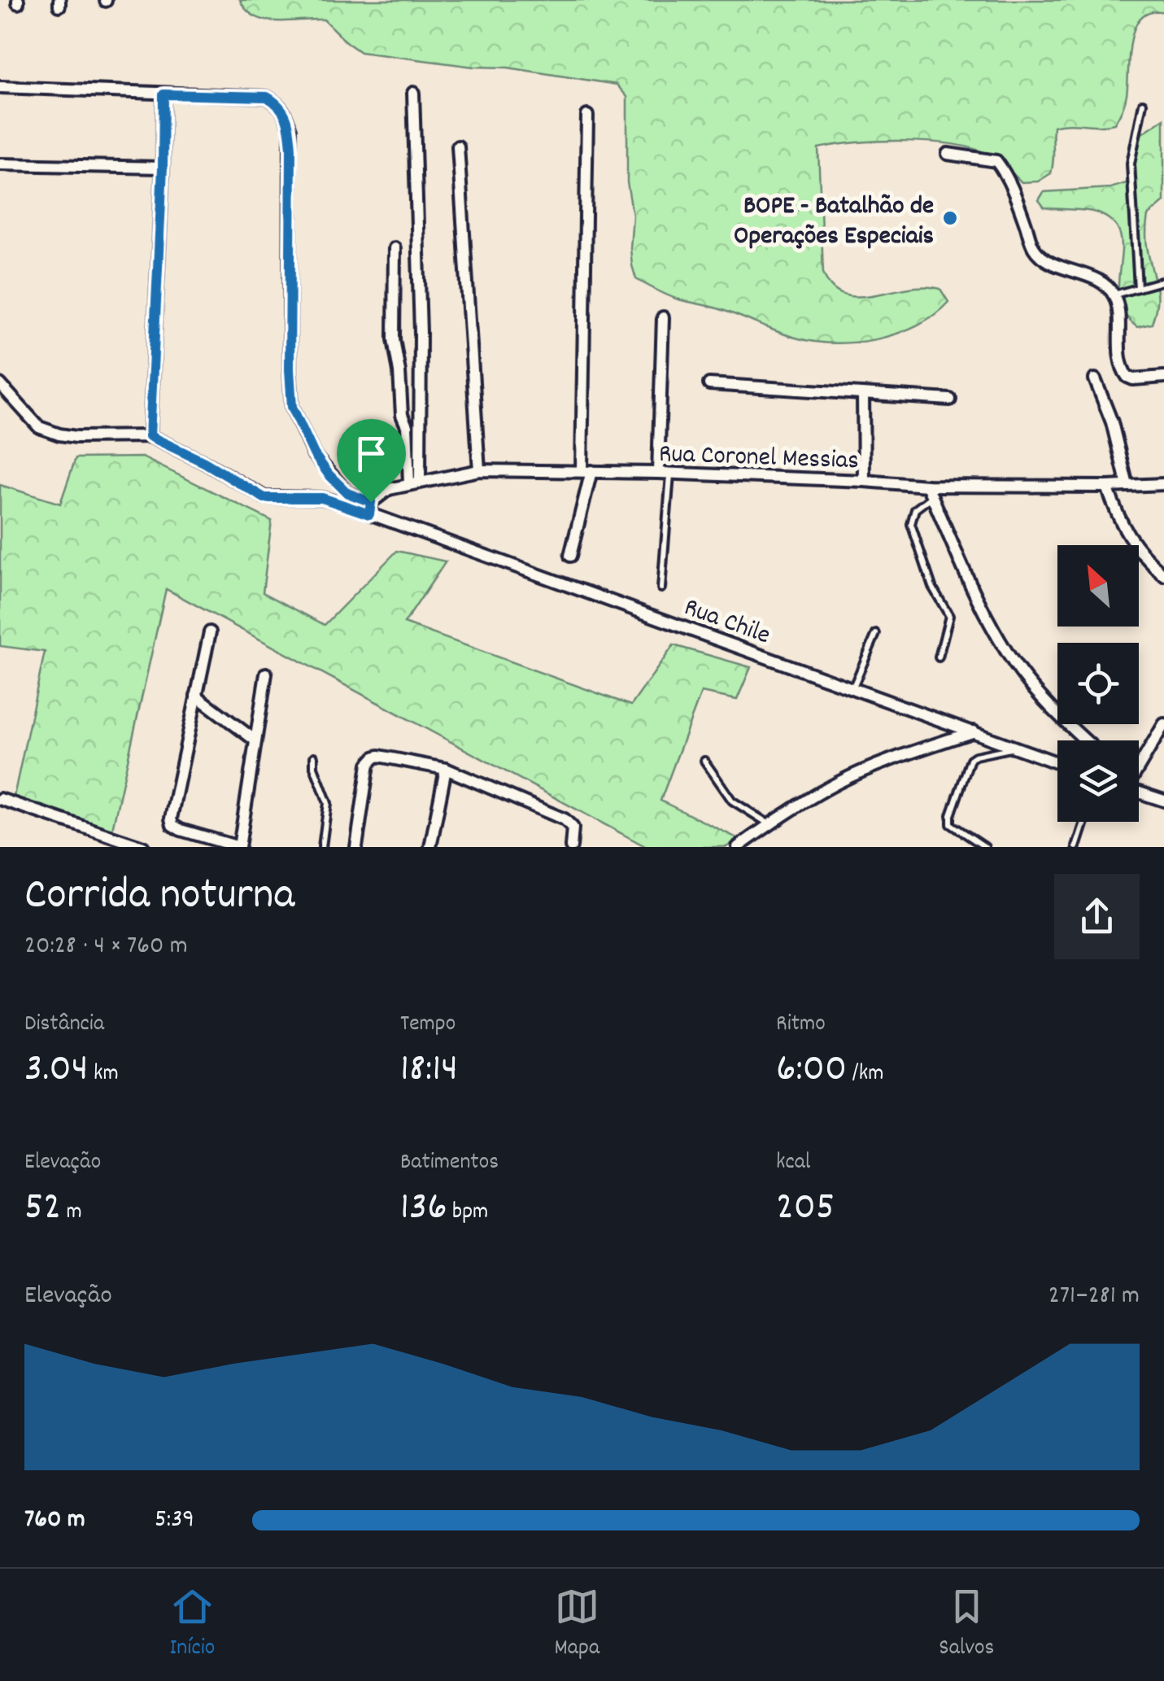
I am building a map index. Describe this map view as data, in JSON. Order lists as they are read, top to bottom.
{
  "streets": {
    "street": ["Rua Coronel Messias", "Rua Chile"]
  },
  "crossings": [
    ["Rua Coronel Messias", "Rua Chile"]
  ],
  "places": ["BOPE - Batalhão de Operações Especiais"],
  "north": "top left",
  "page": {
    "heading": ["Corrida noturna", "20:28 · 4 × 760 m"],
    "stats": [
      ["Distância", "3.04 km"],
      ["Tempo", "18:14"],
      ["Ritmo", "6:00 /km"],
      ["Elevação", "52 m"],
      ["Batimentos", "136 bpm"],
      ["kcal", "205"]
    ],
    "chart": ["Elevação", "271–281 m"],
    "list": [
      {
        "name": "760 m",
        "note": "5:39"
      }
    ],
    "tabs": ["Início", "Mapa", "Salvos"]
  }
}
